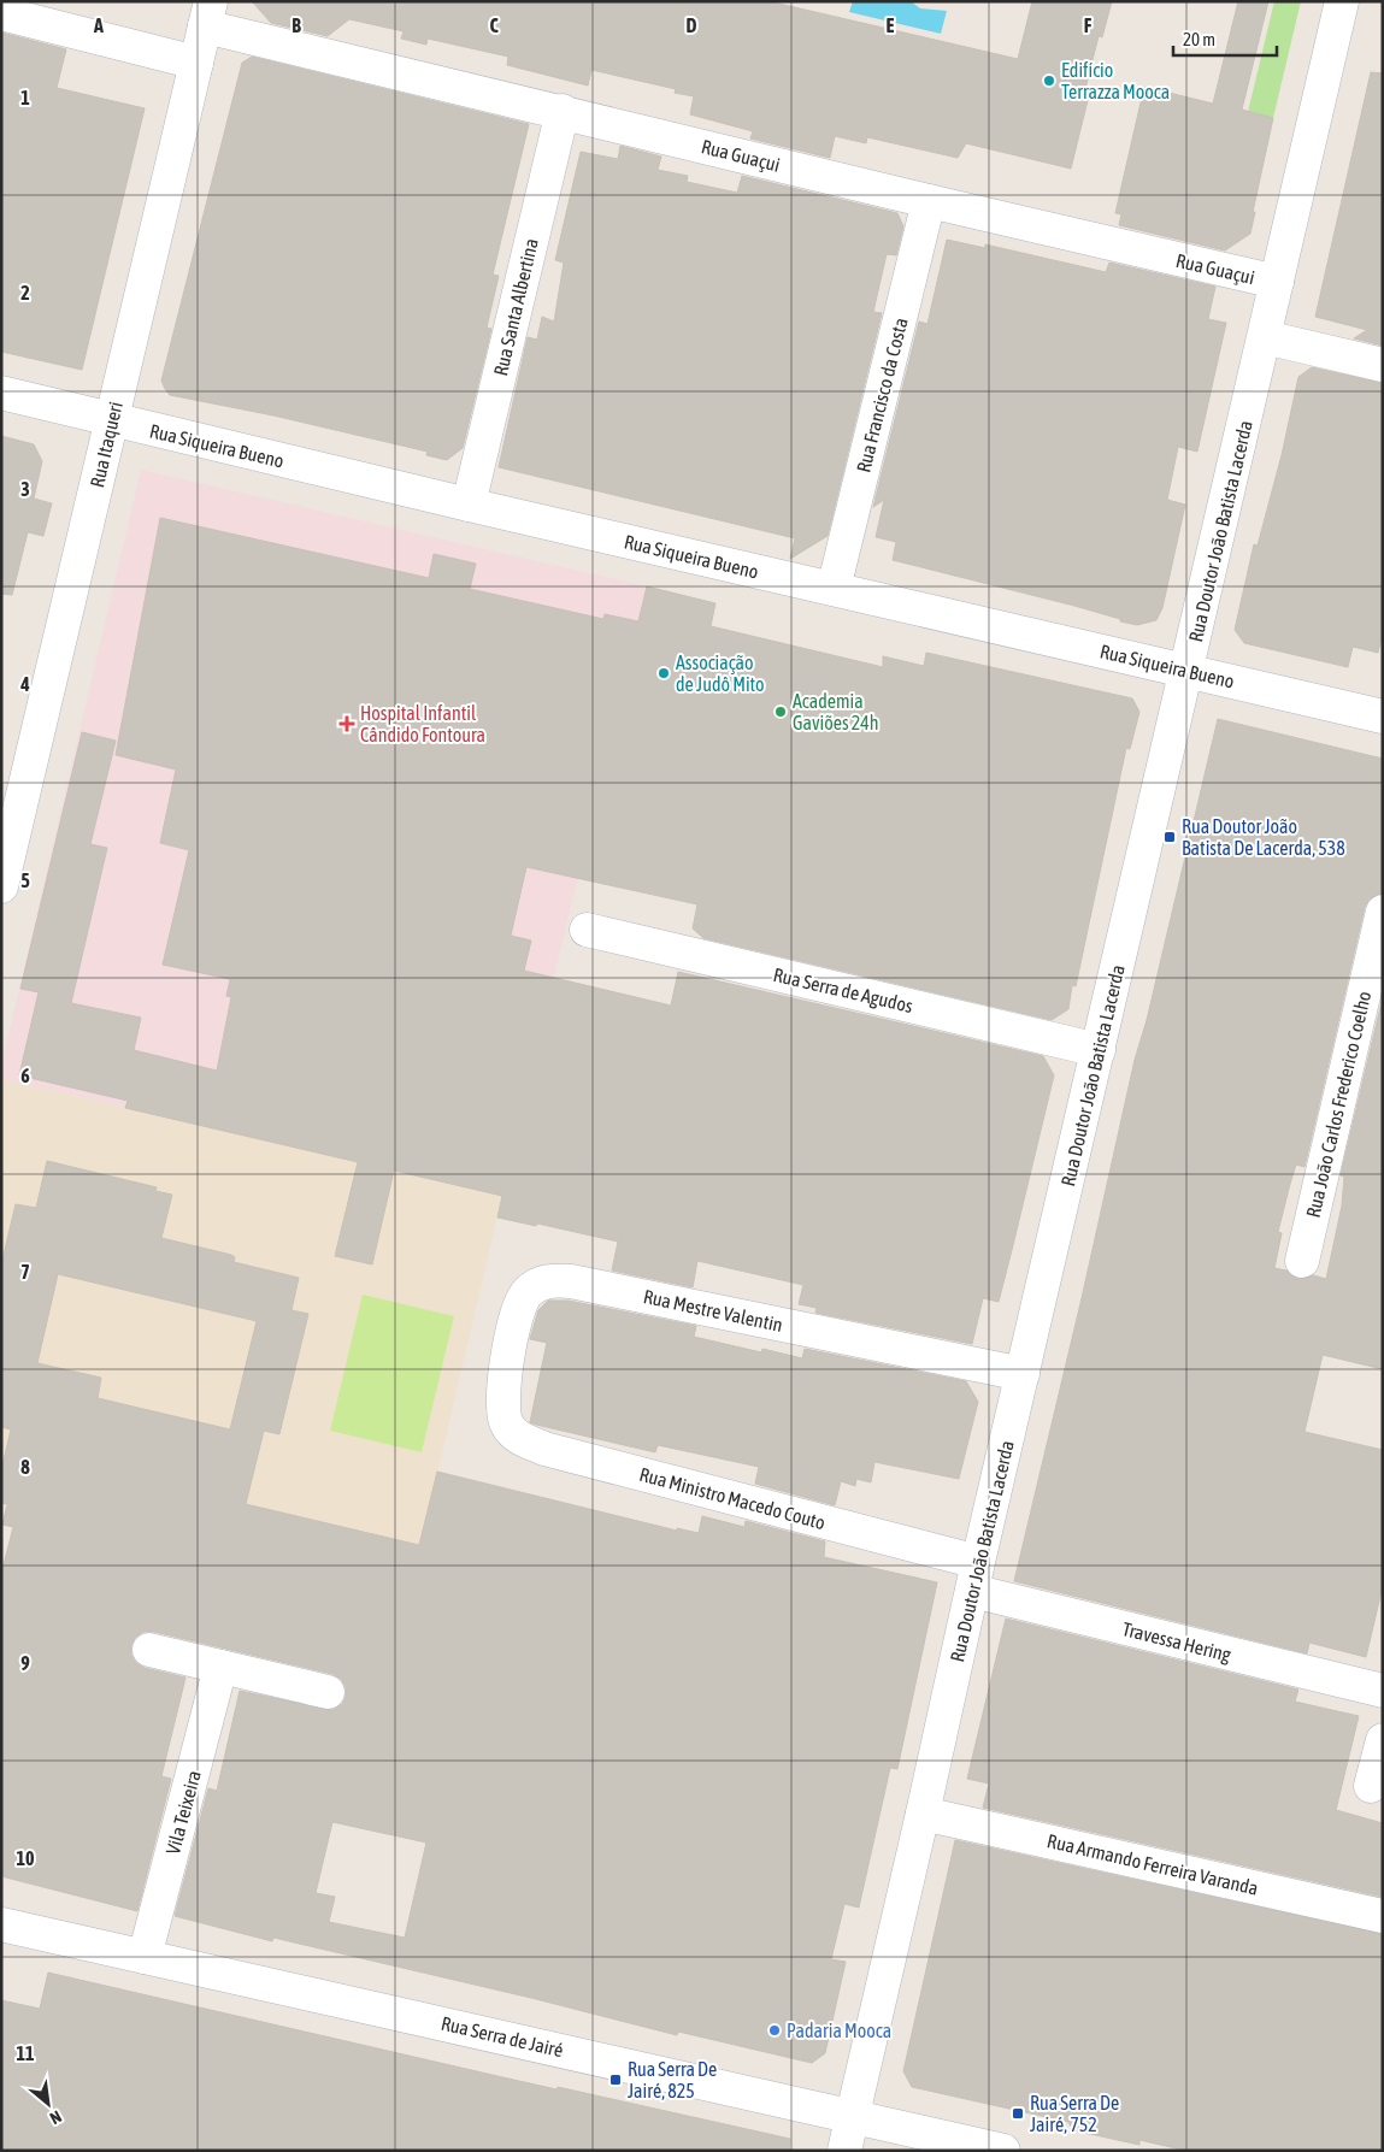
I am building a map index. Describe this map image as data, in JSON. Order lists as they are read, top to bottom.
{
  "streets": {
    "street": [
      "Rua Guaçui",
      "Rua Santa Albertina",
      "Rua Francisco da Costa",
      "Rua Itaqueri",
      "Rua Siqueira Bueno",
      "Rua Doutor João Batista Lacerda",
      "Rua Serra de Agudos",
      "Rua João Carlos Frederico Coelho",
      "Rua Mestre Valentin",
      "Rua Ministro Macedo Couto",
      "Travessa Hering",
      "Vila Teixeira",
      "Rua Armando Ferreira Varanda",
      "Rua Serra de Jairé"
    ]
  },
  "crossings": [
    ["Rua Guaçui", "Rua Santa Albertina"],
    ["Rua Guaçui", "Rua Francisco da Costa"],
    ["Rua Guaçui", "Rua Itaqueri"],
    ["Rua Guaçui", "Rua Doutor João Batista Lacerda"],
    ["Rua Santa Albertina", "Rua Siqueira Bueno"],
    ["Rua Francisco da Costa", "Rua Siqueira Bueno"],
    ["Rua Itaqueri", "Rua Siqueira Bueno"],
    ["Rua Siqueira Bueno", "Rua Doutor João Batista Lacerda"],
    ["Rua Doutor João Batista Lacerda", "Rua Serra de Agudos"],
    ["Rua Doutor João Batista Lacerda", "Rua Mestre Valentin"],
    ["Rua Doutor João Batista Lacerda", "Rua Ministro Macedo Couto"],
    ["Rua Doutor João Batista Lacerda", "Travessa Hering"],
    ["Rua Doutor João Batista Lacerda", "Rua Armando Ferreira Varanda"],
    ["Rua Doutor João Batista Lacerda", "Rua Serra de Jairé"],
    ["Rua Mestre Valentin", "Rua Ministro Macedo Couto"],
    ["Rua Ministro Macedo Couto", "Travessa Hering"],
    ["Vila Teixeira", "Rua Serra de Jairé"]
  ],
  "places": {
    "other": [
      "Edifício Terrazza Mooca",
      "Associação de Judô Mito",
      "Academia Gaviões 24h",
      "Padaria Mooca"
    ],
    "health": ["Hospital Infantil Cândido Fontoura"],
    "transit": ["Rua Doutor João Batista De Lacerda, 538", "Rua Serra De Jairé, 825", "Rua Serra De Jairé, 752"]
  },
  "scale_bar": "20 m",
  "north": "bottom right",
  "grid": {
    "columns": [
      "A",
      "B",
      "C",
      "D",
      "E",
      "F"
    ],
    "rows": [
      "1",
      "2",
      "3",
      "4",
      "5",
      "6",
      "7",
      "8",
      "9",
      "10",
      "11"
    ]
  }
}
